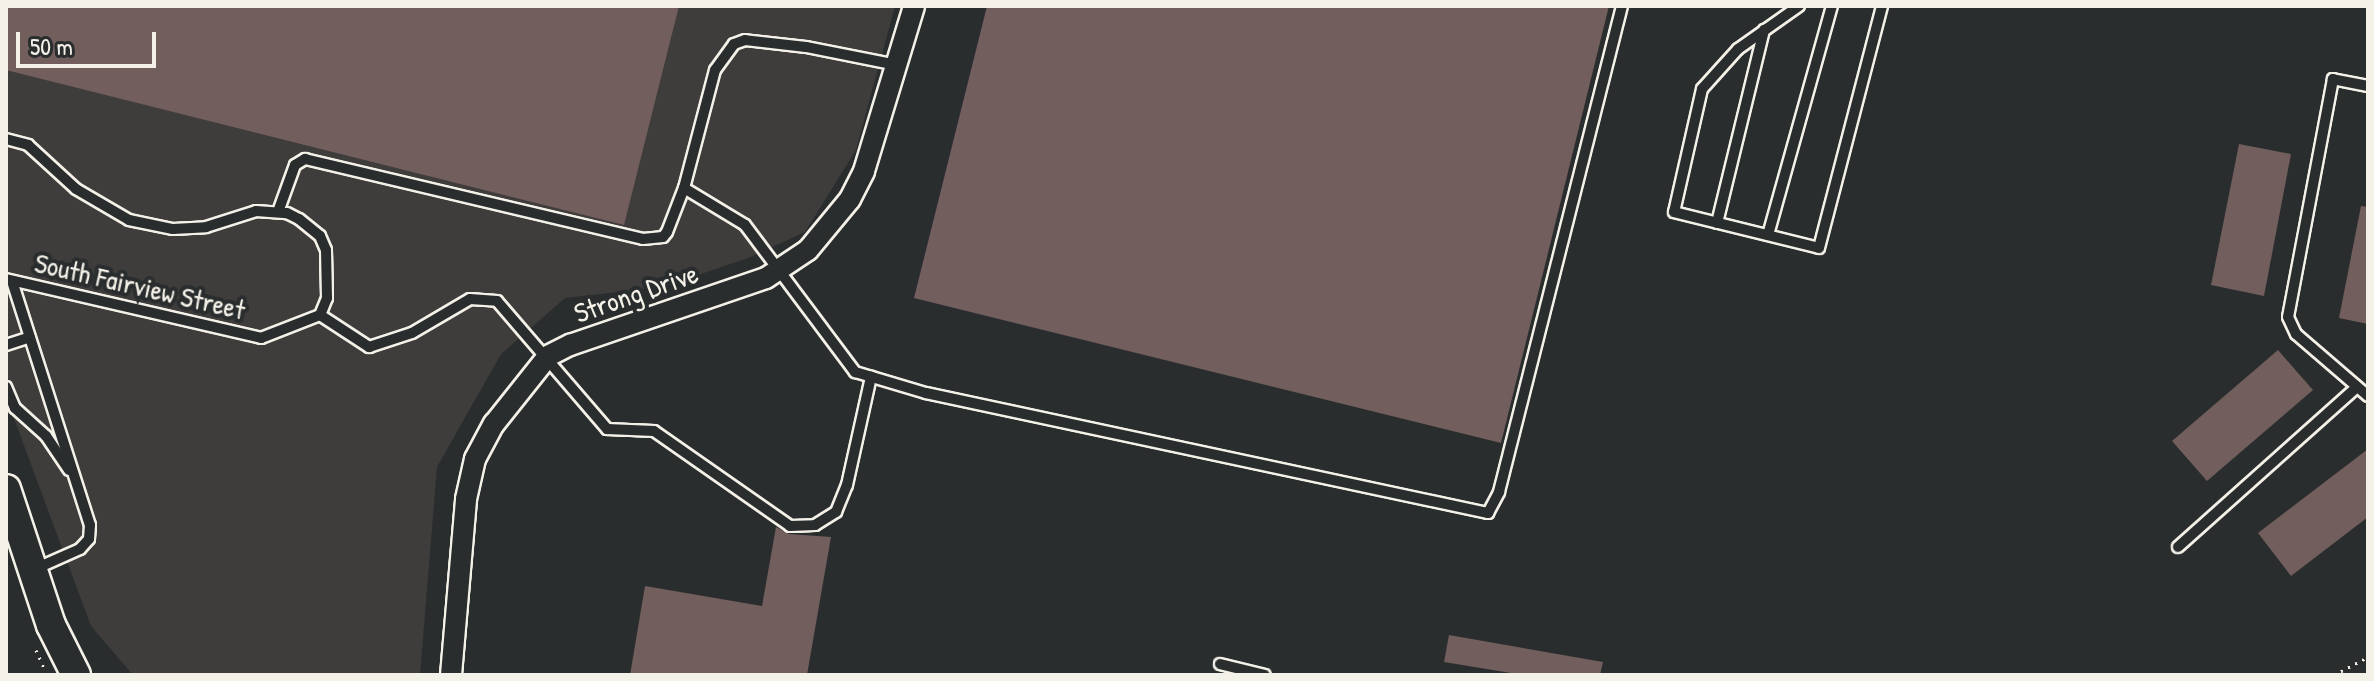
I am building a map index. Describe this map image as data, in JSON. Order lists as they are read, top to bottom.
{
  "streets": {
    "street": ["Strong Drive"],
    "lane": ["South Fairview Street"]
  },
  "scale_bar": "50 m"
}
